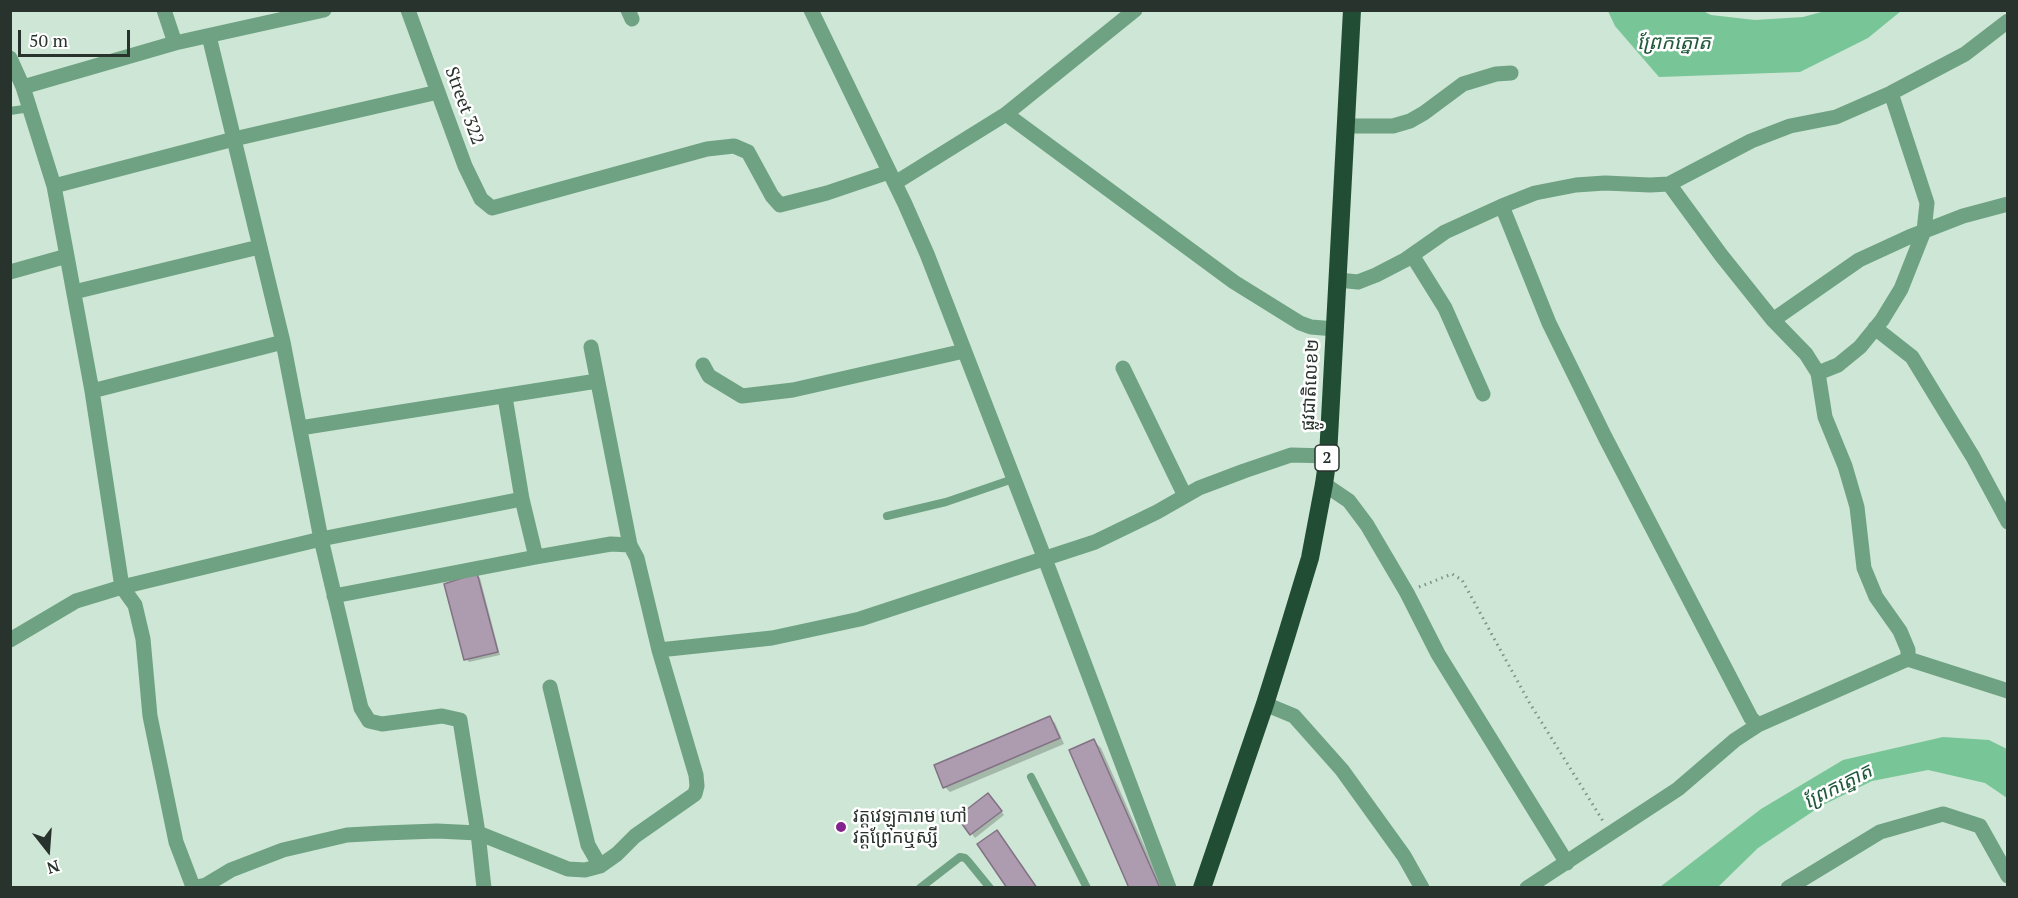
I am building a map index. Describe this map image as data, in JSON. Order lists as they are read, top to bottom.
{
  "streets": {
    "highway": ["ផ្លូវជាតិលេខ២", "2"],
    "street": ["Street 322"]
  },
  "water": ["ព្រែកត្នោត"],
  "places": ["វត្តវេឡុការាម ហៅ វត្តព្រែកឬស្សី"],
  "scale_bar": "50 m",
  "north": "bottom"
}
